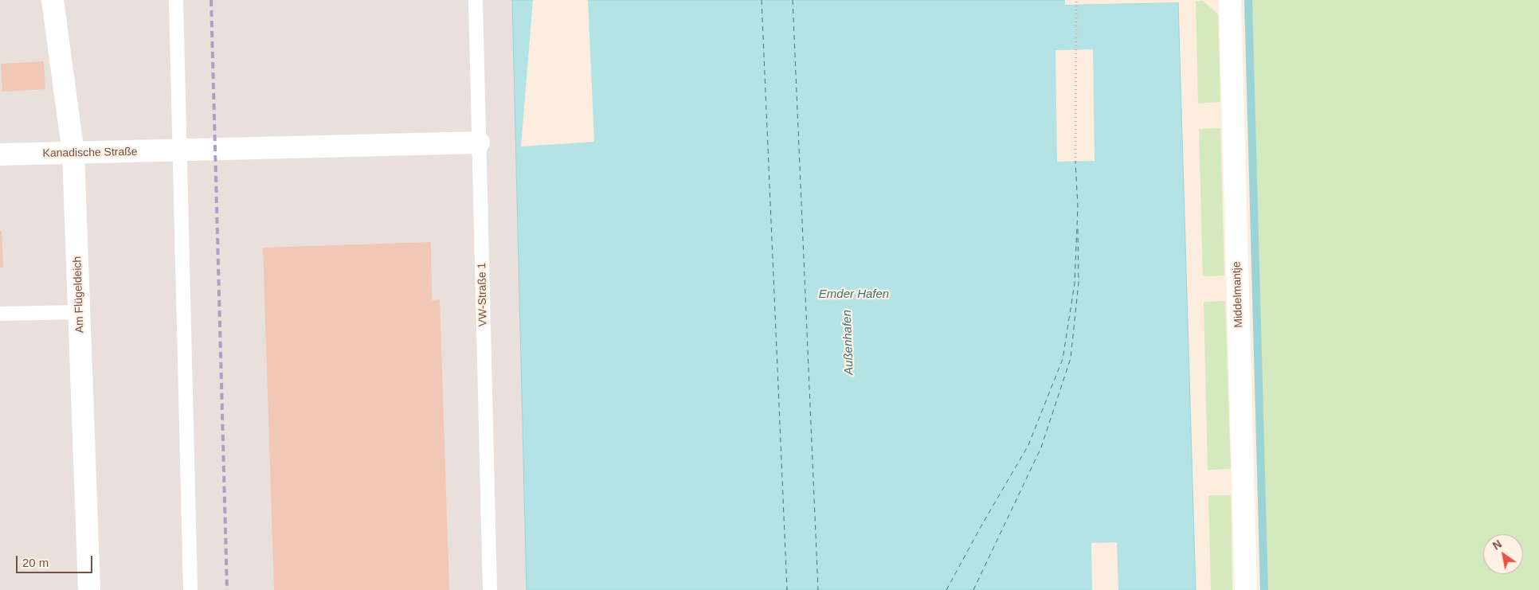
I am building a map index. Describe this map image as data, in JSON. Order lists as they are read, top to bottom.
{
  "streets": {
    "street": ["Kanadische Straße", "Am Flügeldeich", "Middelmantje"],
    "lane": ["VW-Straße 1"]
  },
  "crossings": [
    ["Kanadische Straße", "Am Flügeldeich"],
    ["Kanadische Straße", "VW-Straße 1"]
  ],
  "water": ["Emder Hafen", "Außenhafen"],
  "scale_bar": "20 m",
  "north": "top left"
}
